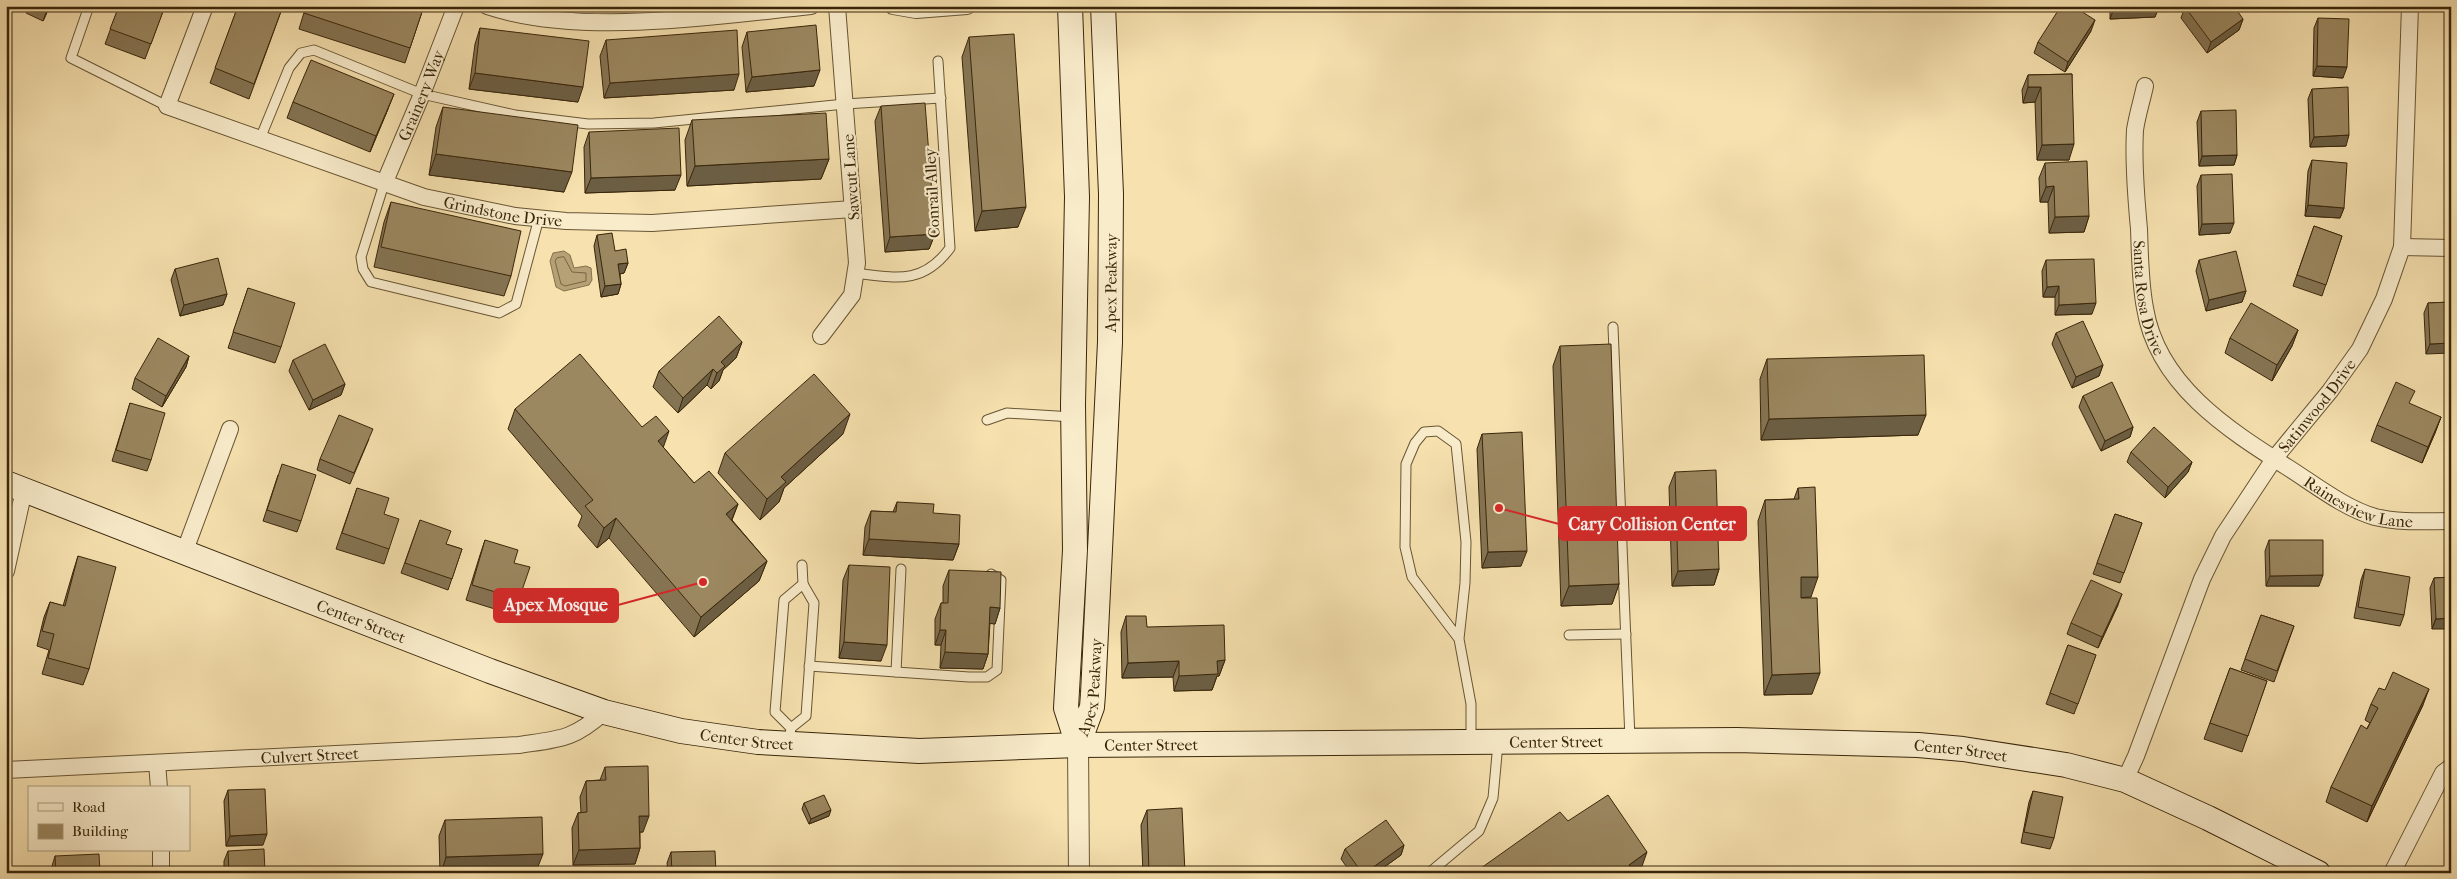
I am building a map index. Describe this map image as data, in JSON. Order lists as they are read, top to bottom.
{
  "streets": {
    "main road": ["Apex Peakway", "Center Street"],
    "street": [
      "Grainery Way",
      "Sawcut Lane",
      "Grindstone Drive",
      "Santa Rosa Drive",
      "Satinwood Drive",
      "Rainesview Lane",
      "Culvert Street"
    ],
    "lane": ["Conrail Alley"]
  },
  "crossings": [
    ["Grainery Way", "Grindstone Drive"],
    ["Sawcut Lane", "Conrail Alley"],
    ["Sawcut Lane", "Grindstone Drive"],
    ["Apex Peakway", "Center Street"],
    ["Santa Rosa Drive", "Satinwood Drive"],
    ["Santa Rosa Drive", "Rainesview Lane"],
    ["Satinwood Drive", "Rainesview Lane"],
    ["Satinwood Drive", "Center Street"],
    ["Center Street", "Culvert Street"]
  ],
  "places": ["Cary Collision Center", "Apex Mosque"],
  "legend": ["Road", "Building"]
}
